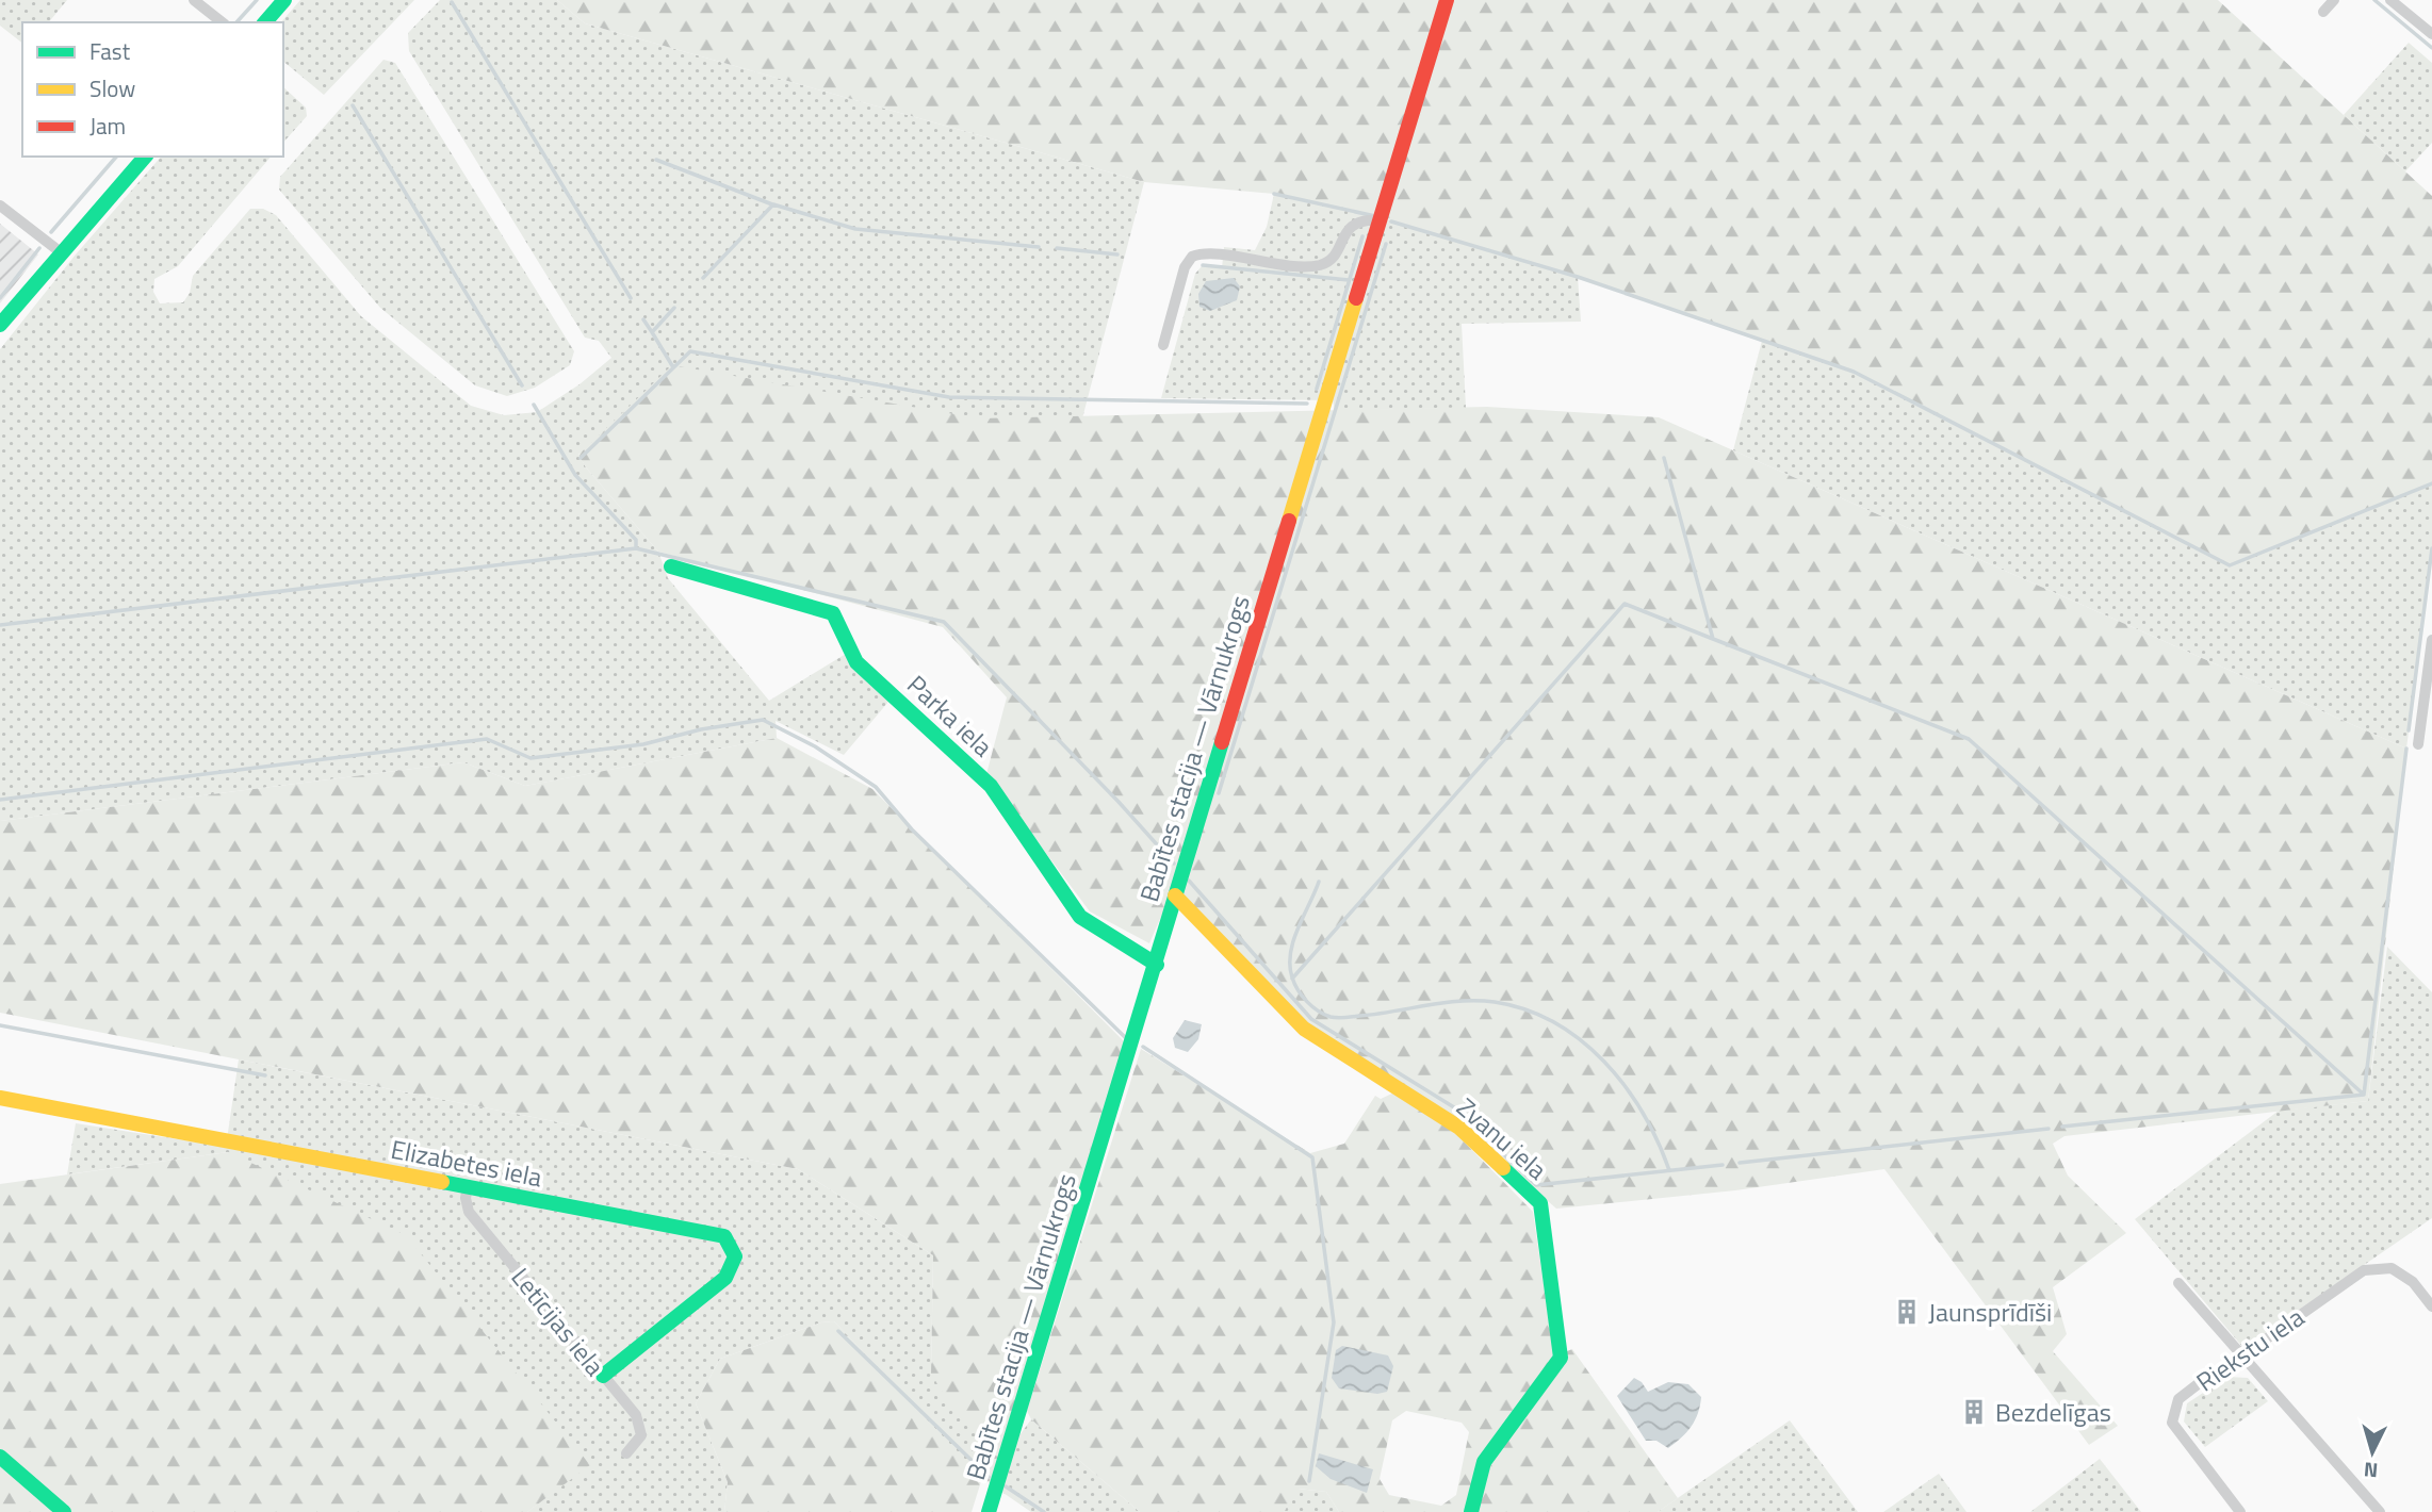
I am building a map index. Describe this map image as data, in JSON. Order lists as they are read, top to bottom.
{
  "streets": {
    "street": [
      "Parka iela",
      "Babītes stacija — Vārnukrogs",
      "Zvanu iela",
      "Elizabetes iela",
      "Letīcijas iela",
      "Riekstu iela"
    ]
  },
  "crossings": [
    ["Parka iela", "Babītes stacija — Vārnukrogs"],
    ["Babītes stacija — Vārnukrogs", "Zvanu iela"],
    ["Elizabetes iela", "Letīcijas iela"]
  ],
  "places": {
    "building": ["Jaunsprīdīši", "Bezdelīgas"]
  },
  "legend": ["Fast", "Slow", "Jam"],
  "north": "bottom"
}
